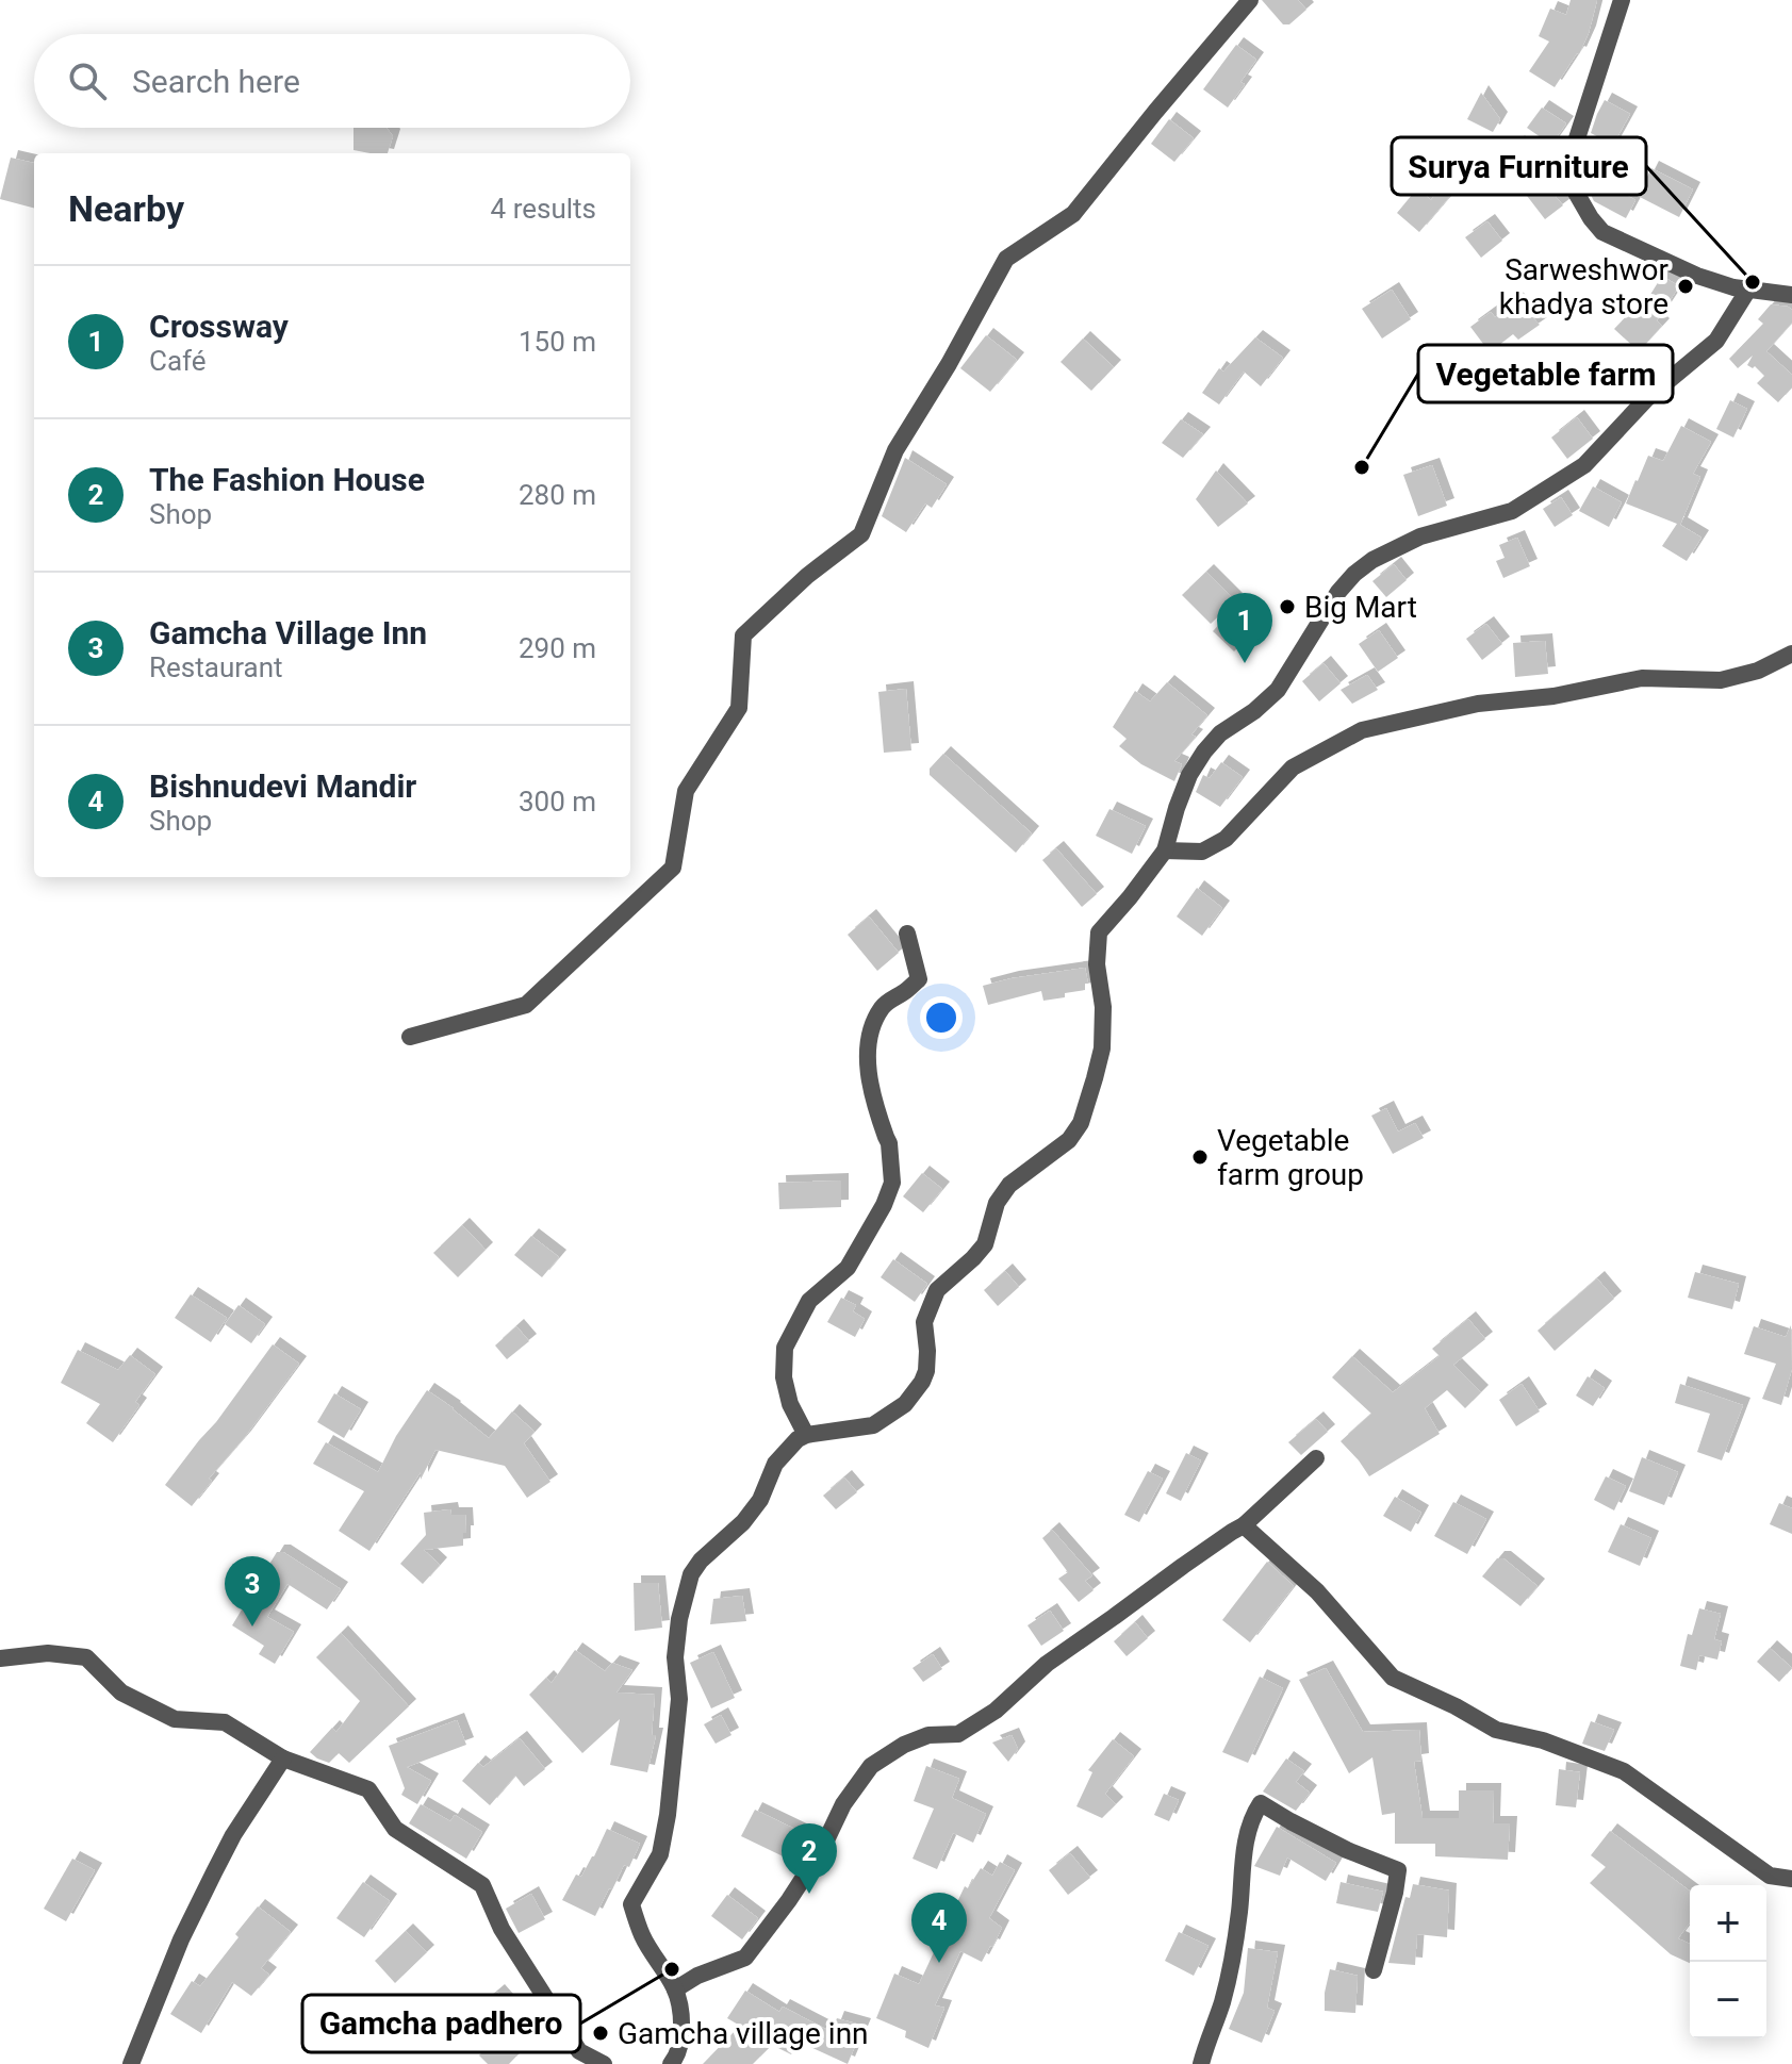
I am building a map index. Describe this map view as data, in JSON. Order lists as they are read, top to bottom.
{
  "places": [
    "Surya Furniture",
    "Sarweshwor khadya store",
    "Vegetable farm",
    "Big Mart",
    "Vegetable farm group",
    "Gamcha padhero",
    "Gamcha village inn"
  ],
  "page": {
    "search": "Search here",
    "heading": ["Nearby", "4 results"],
    "list": [
      {
        "mark": "1",
        "name": "Crossway",
        "note": "Café",
        "value": "150 m"
      },
      {
        "mark": "2",
        "name": "The Fashion House",
        "note": "Shop",
        "value": "280 m"
      },
      {
        "mark": "3",
        "name": "Gamcha Village Inn",
        "note": "Restaurant",
        "value": "290 m"
      },
      {
        "mark": "4",
        "name": "Bishnudevi Mandir",
        "note": "Shop",
        "value": "300 m"
      }
    ],
    "pins": [
      "1",
      "3",
      "2",
      "4"
    ],
    "map_buttons": ["+", "−"]
  }
}
